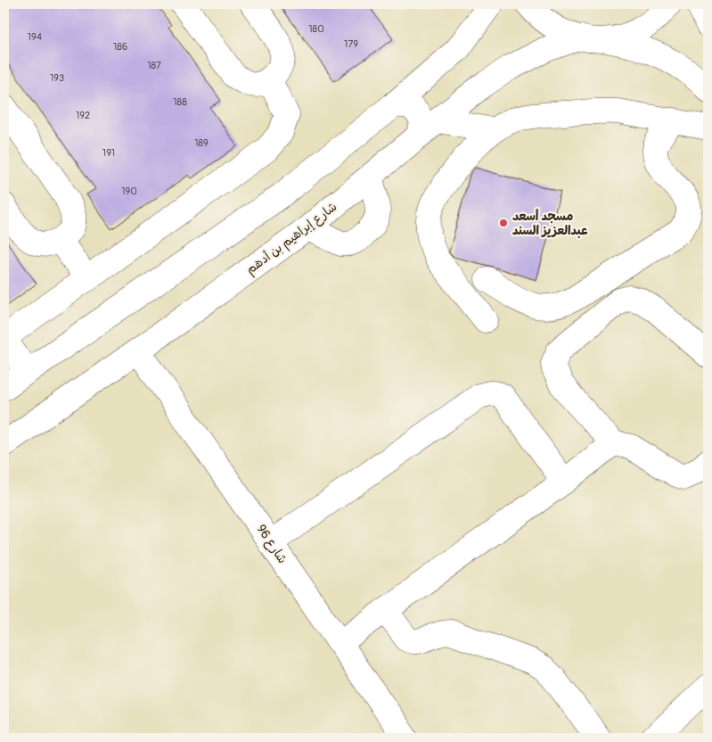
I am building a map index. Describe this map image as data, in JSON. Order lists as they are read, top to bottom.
{
  "streets": {
    "street": ["شارع إبراهيم بن أدهم", "شارع 96"]
  },
  "crossings": [
    ["شارع إبراهيم بن أدهم", "شارع 96"]
  ],
  "places": ["مسجد أسعد عبدالعزيز السند"],
  "house_numbers": [
    "180",
    "194",
    "179",
    "186",
    "187",
    "193",
    "188",
    "192",
    "189",
    "191",
    "190"
  ]
}
